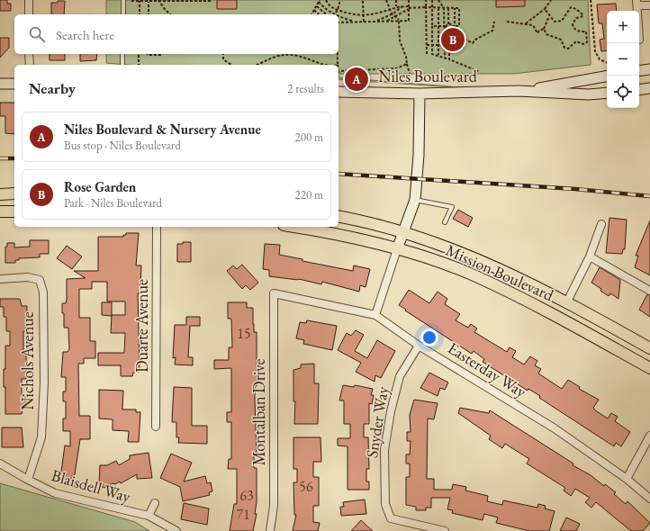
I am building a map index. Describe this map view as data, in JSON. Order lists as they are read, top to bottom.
{
  "streets": {
    "main road": ["Niles Boulevard", "Mission Boulevard"],
    "street": [
      "Duarte Avenue",
      "Nichols Avenue",
      "Easterday Way",
      "Montalban Drive",
      "Snyder Way",
      "Blaisdell Way"
    ]
  },
  "crossings": [
    ["Nichols Avenue", "Blaisdell Way"],
    ["Easterday Way", "Montalban Drive"],
    ["Easterday Way", "Snyder Way"]
  ],
  "house_numbers": [
    "15",
    "56",
    "63",
    "71"
  ],
  "page": {
    "map_buttons": ["+", "−"],
    "search": "Search here",
    "pins": ["B", "A"],
    "heading": ["Nearby", "2 results"],
    "list": [
      {
        "mark": "A",
        "name": "Niles Boulevard & Nursery Avenue",
        "note": "Bus stop · Niles Boulevard",
        "value": "200 m"
      },
      {
        "mark": "B",
        "name": "Rose Garden",
        "note": "Park · Niles Boulevard",
        "value": "220 m"
      }
    ]
  }
}
